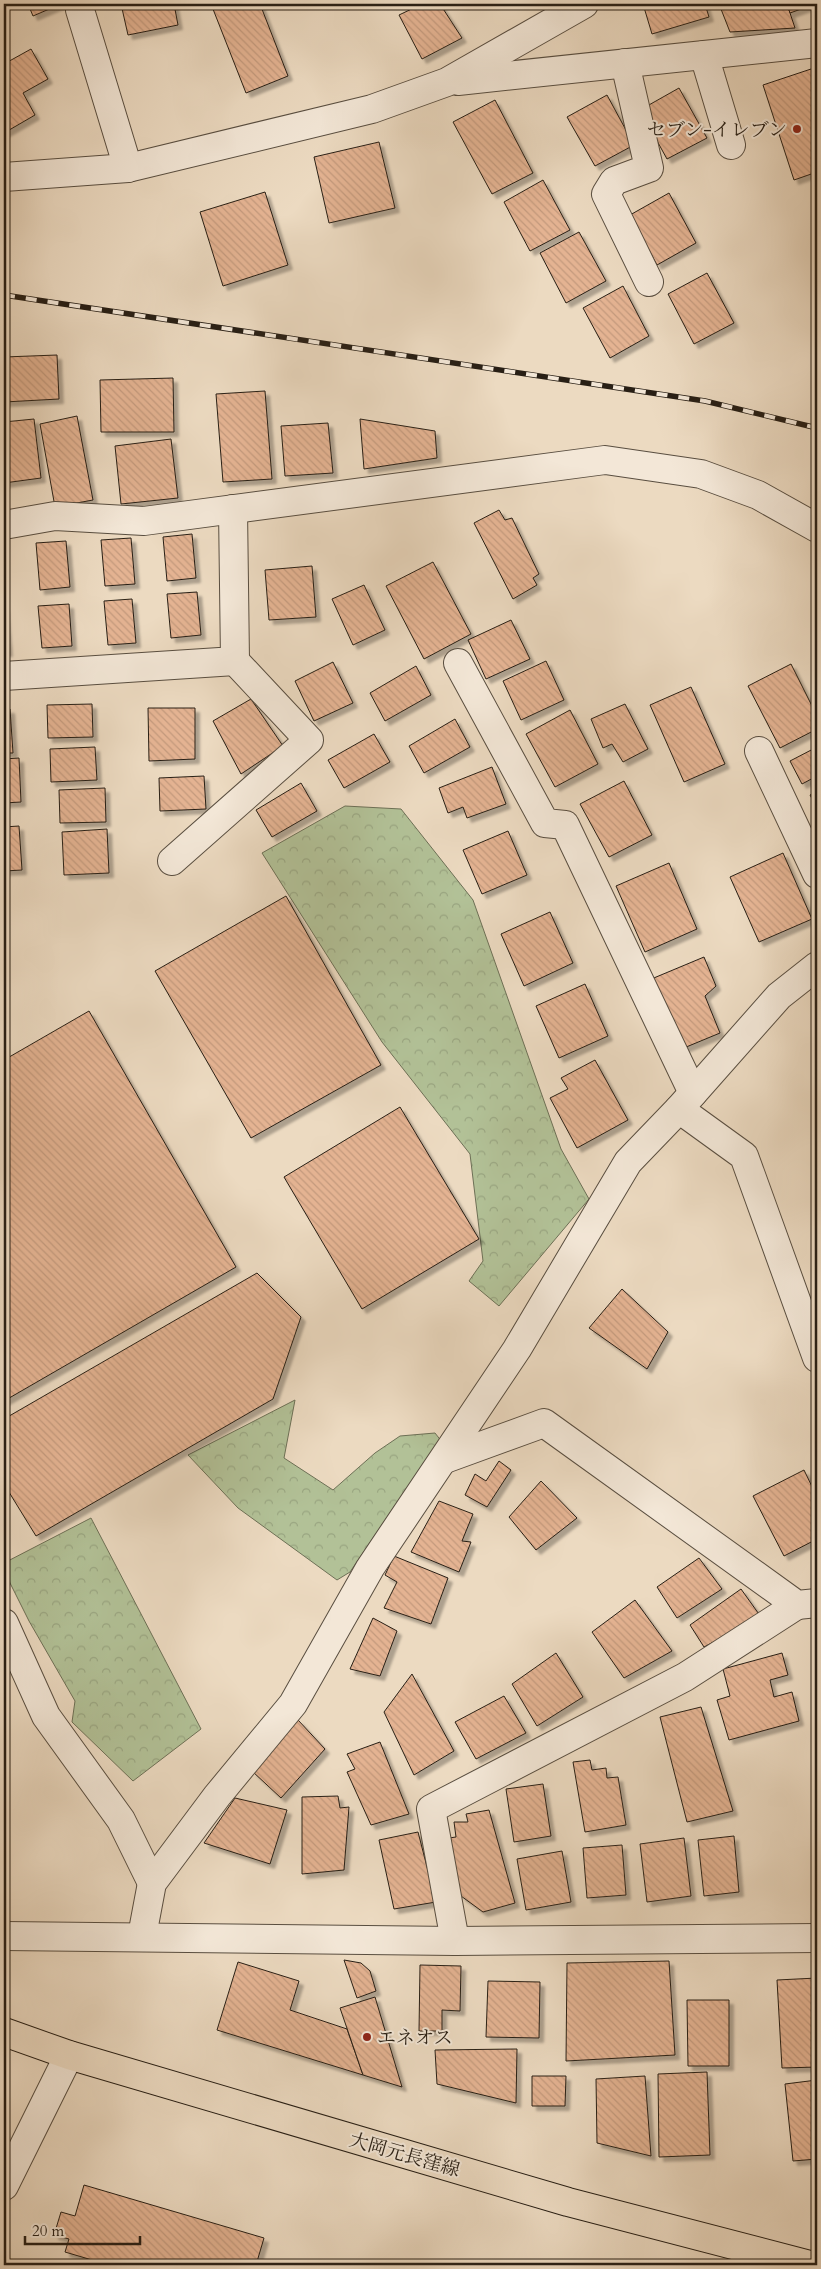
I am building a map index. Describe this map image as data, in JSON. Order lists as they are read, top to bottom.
{
  "streets": {
    "main road": ["大岡元長窪線"]
  },
  "places": ["セブン-イレブン", "エネオス"],
  "scale_bar": "20 m"
}
